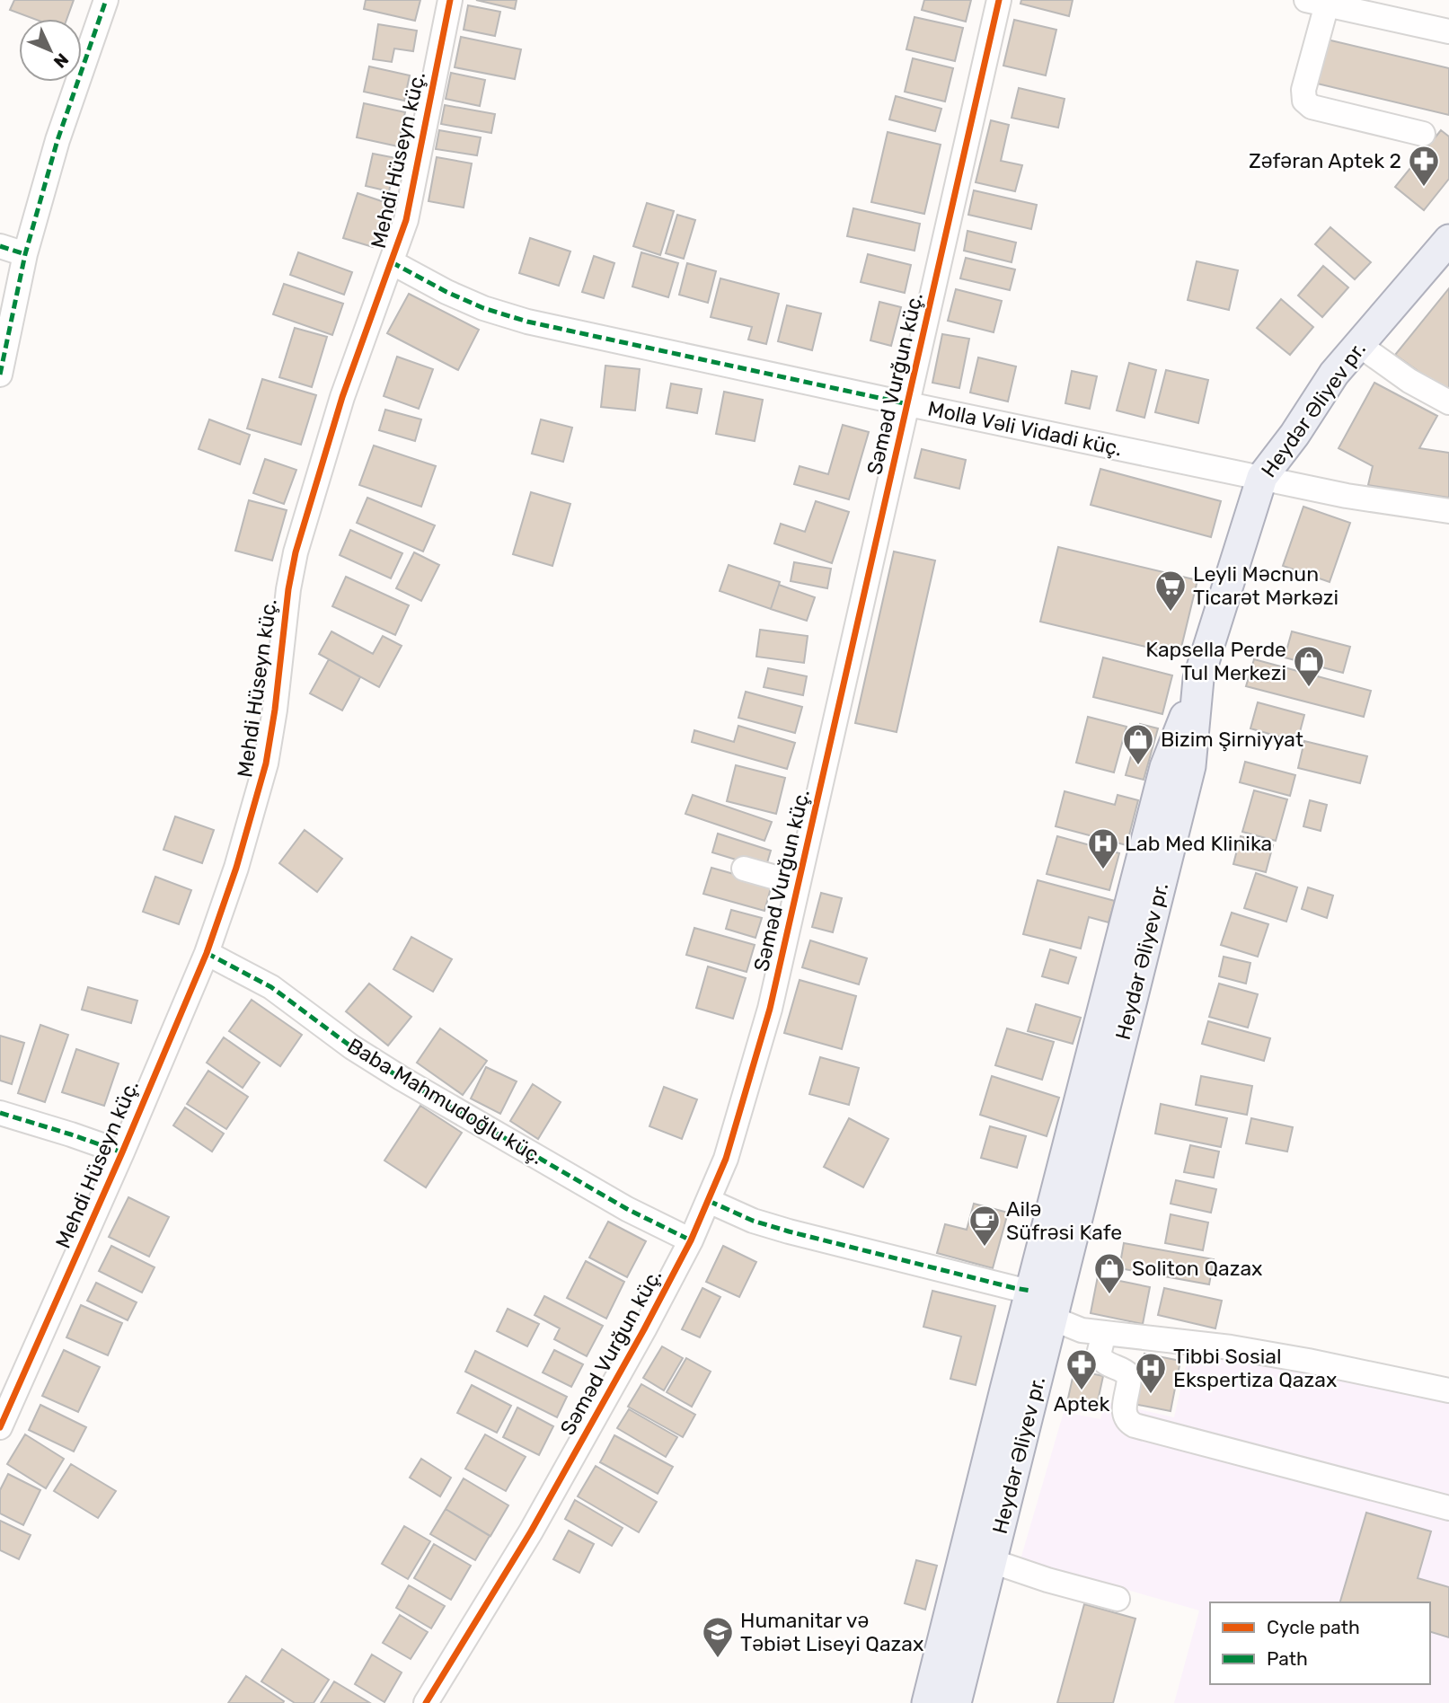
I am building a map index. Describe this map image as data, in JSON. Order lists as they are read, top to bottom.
{
  "streets": {
    "main road": ["Heydər Əliyev pr."],
    "street": [
      "Mehdi Hüseyn küç.",
      "Səməd Vurğun küç.",
      "Molla Vəli Vidadi küç.",
      "Baba Mahmudoğlu küç."
    ]
  },
  "crossings": [
    ["Mehdi Hüseyn küç.", "Molla Vəli Vidadi küç."],
    ["Mehdi Hüseyn küç.", "Baba Mahmudoğlu küç."],
    ["Səməd Vurğun küç.", "Molla Vəli Vidadi küç."],
    ["Səməd Vurğun küç.", "Baba Mahmudoğlu küç."],
    ["Heydər Əliyev pr.", "Molla Vəli Vidadi küç."]
  ],
  "places": {
    "pharmacy": ["Zəfəran Aptek 2", "Aptek"],
    "supermarket": ["Leyli Məcnun Ticarət Mərkəzi"],
    "shop": ["Kapsella Perde Tul Merkezi", "Bizim Şirniyyat", "Soliton Qazax"],
    "hospital": ["Lab Med Klinika", "Tibbi Sosial Ekspertiza Qazax"],
    "cafe": ["Ailə Süfrəsi Kafe"],
    "school or university": ["Humanitar və Təbiət Liseyi Qazax"]
  },
  "legend": ["Cycle path", "Path"],
  "north": "bottom right"
}
